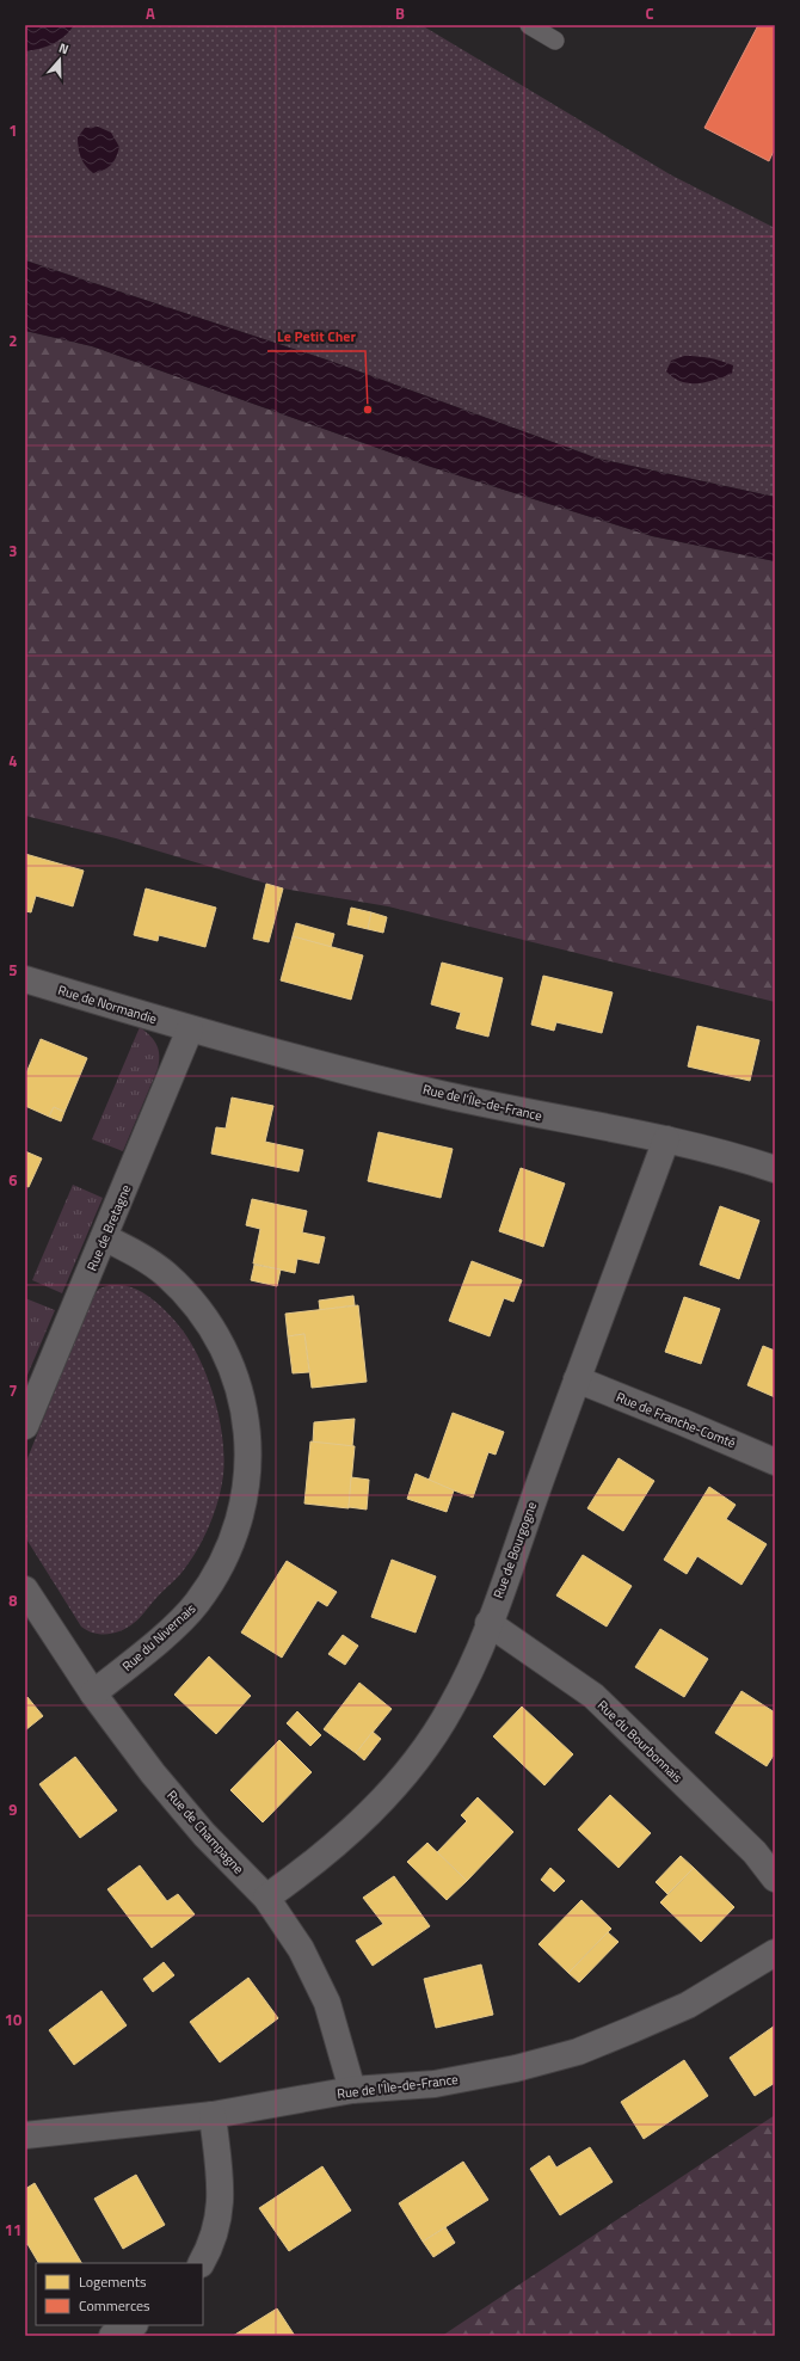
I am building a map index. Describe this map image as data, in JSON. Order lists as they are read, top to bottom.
{
  "streets": {
    "street": [
      "Rue de Normandie",
      "Rue de l'Île-de-France",
      "Rue de Bretagne",
      "Rue de Franche-Comté",
      "Rue de Bourgogne",
      "Rue du Nivernais",
      "Rue du Bourbonnais",
      "Rue de Champagne"
    ]
  },
  "crossings": [
    ["Rue de Normandie", "Rue de l'Île-de-France"],
    ["Rue de Normandie", "Rue de Bretagne"],
    ["Rue de l'Île-de-France", "Rue de Bretagne"],
    ["Rue de l'Île-de-France", "Rue de Bourgogne"],
    ["Rue de l'Île-de-France", "Rue de Champagne"],
    ["Rue de Bretagne", "Rue du Nivernais"],
    ["Rue de Franche-Comté", "Rue de Bourgogne"],
    ["Rue de Bourgogne", "Rue du Bourbonnais"],
    ["Rue de Bourgogne", "Rue de Champagne"],
    ["Rue du Nivernais", "Rue de Champagne"]
  ],
  "places": ["Le Petit Cher"],
  "legend": ["Logements", "Commerces"],
  "north": "top",
  "grid": {
    "columns": ["A", "B", "C"],
    "rows": [
      "1",
      "2",
      "3",
      "4",
      "5",
      "6",
      "7",
      "8",
      "9",
      "10",
      "11"
    ]
  }
}
